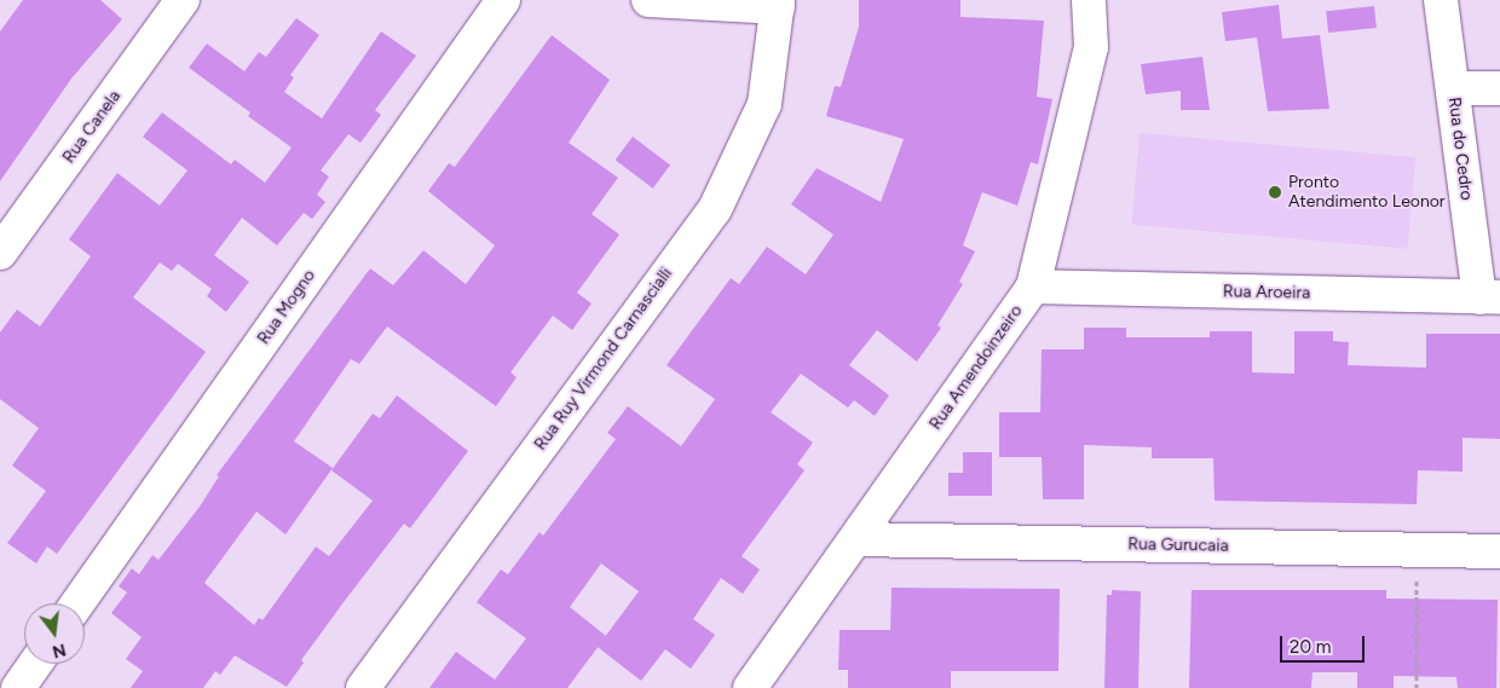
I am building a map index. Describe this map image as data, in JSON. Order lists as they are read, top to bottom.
{
  "streets": {
    "street": [
      "Rua Canela",
      "Rua do Cedro",
      "Rua Aroeira",
      "Rua Mogno",
      "Rua Ruy Virmond Carnascialli",
      "Rua Amendoinzeiro",
      "Rua Gurucaia"
    ]
  },
  "crossings": [
    ["Rua do Cedro", "Rua Aroeira"],
    ["Rua Aroeira", "Rua Amendoinzeiro"],
    ["Rua Amendoinzeiro", "Rua Gurucaia"]
  ],
  "places": ["Pronto Atendimento Leonor"],
  "scale_bar": "20 m",
  "north": "bottom"
}
